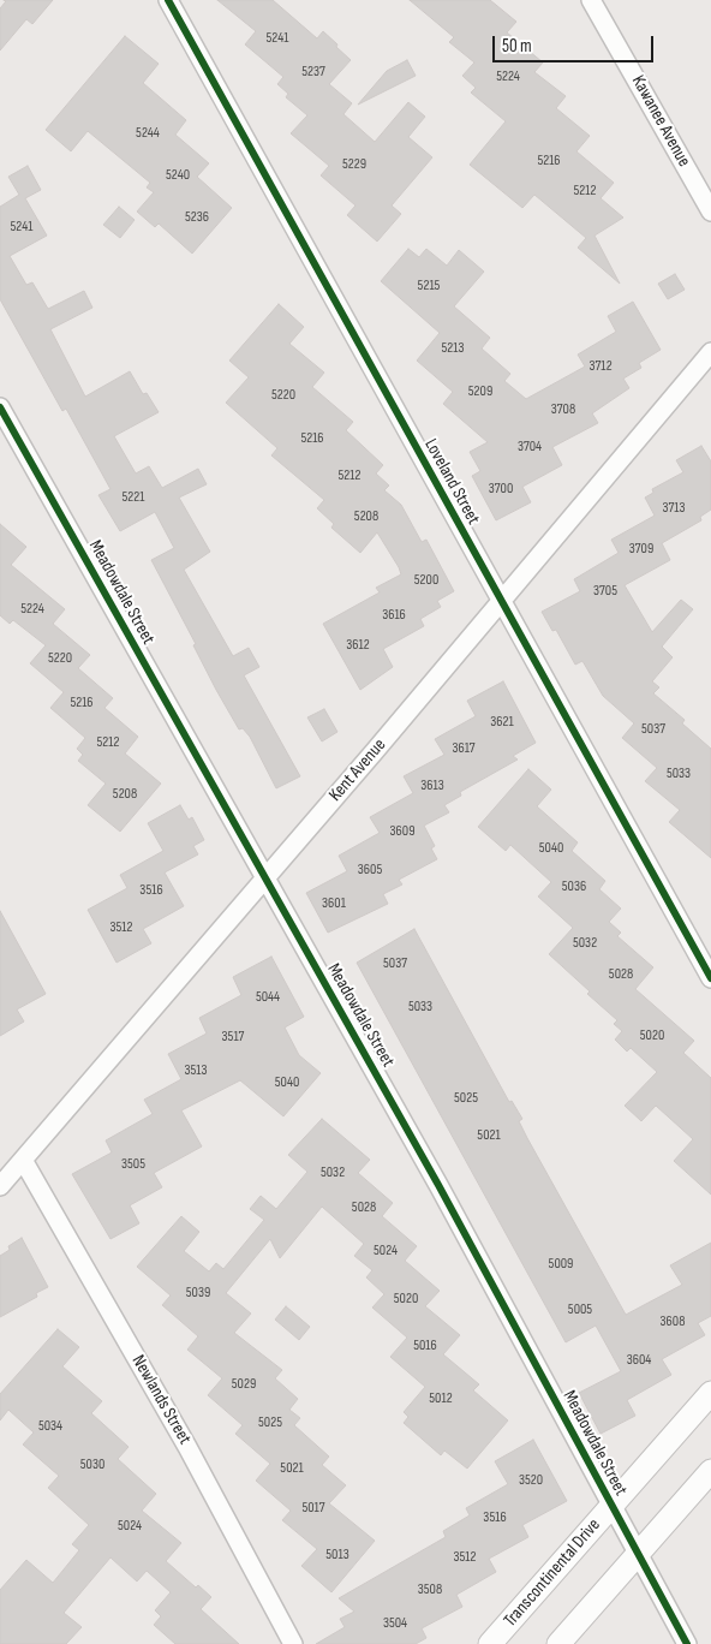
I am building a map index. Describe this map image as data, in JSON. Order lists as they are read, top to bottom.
{
  "streets": {
    "street": [
      "Kawanee Avenue",
      "Loveland Street",
      "Meadowdale Street",
      "Kent Avenue",
      "Newlands Street",
      "Transcontinental Drive"
    ]
  },
  "crossings": [
    ["Loveland Street", "Kent Avenue"],
    ["Meadowdale Street", "Kent Avenue"],
    ["Meadowdale Street", "Transcontinental Drive"],
    ["Kent Avenue", "Newlands Street"]
  ],
  "house_numbers": [
    "5241",
    "5237",
    "5224",
    "5244",
    "5216",
    "5229",
    "5240",
    "5212",
    "5236",
    "5241",
    "5215",
    "5213",
    "3712",
    "5209",
    "5220",
    "3708",
    "5216",
    "3704",
    "5212",
    "3700",
    "5221",
    "3713",
    "5208",
    "3709",
    "5200",
    "3705",
    "5224",
    "3616",
    "3612",
    "5220",
    "5216",
    "3621",
    "5037",
    "5212",
    "3617",
    "5033",
    "3613",
    "5208",
    "3609",
    "5040",
    "3605",
    "5036",
    "3516",
    "3601",
    "3512",
    "5032",
    "5037",
    "5028",
    "5044",
    "5033",
    "5020",
    "3517",
    "3513",
    "5040",
    "5025",
    "5021",
    "3505",
    "5032",
    "5028",
    "5024",
    "5009",
    "5039",
    "5020",
    "5005",
    "3608",
    "5016",
    "3604",
    "5029",
    "5012",
    "5025",
    "5034",
    "5030",
    "5021",
    "3520",
    "5017",
    "3516",
    "5024",
    "5013",
    "3512",
    "3508",
    "3504"
  ],
  "scale_bar": "50 m"
}
